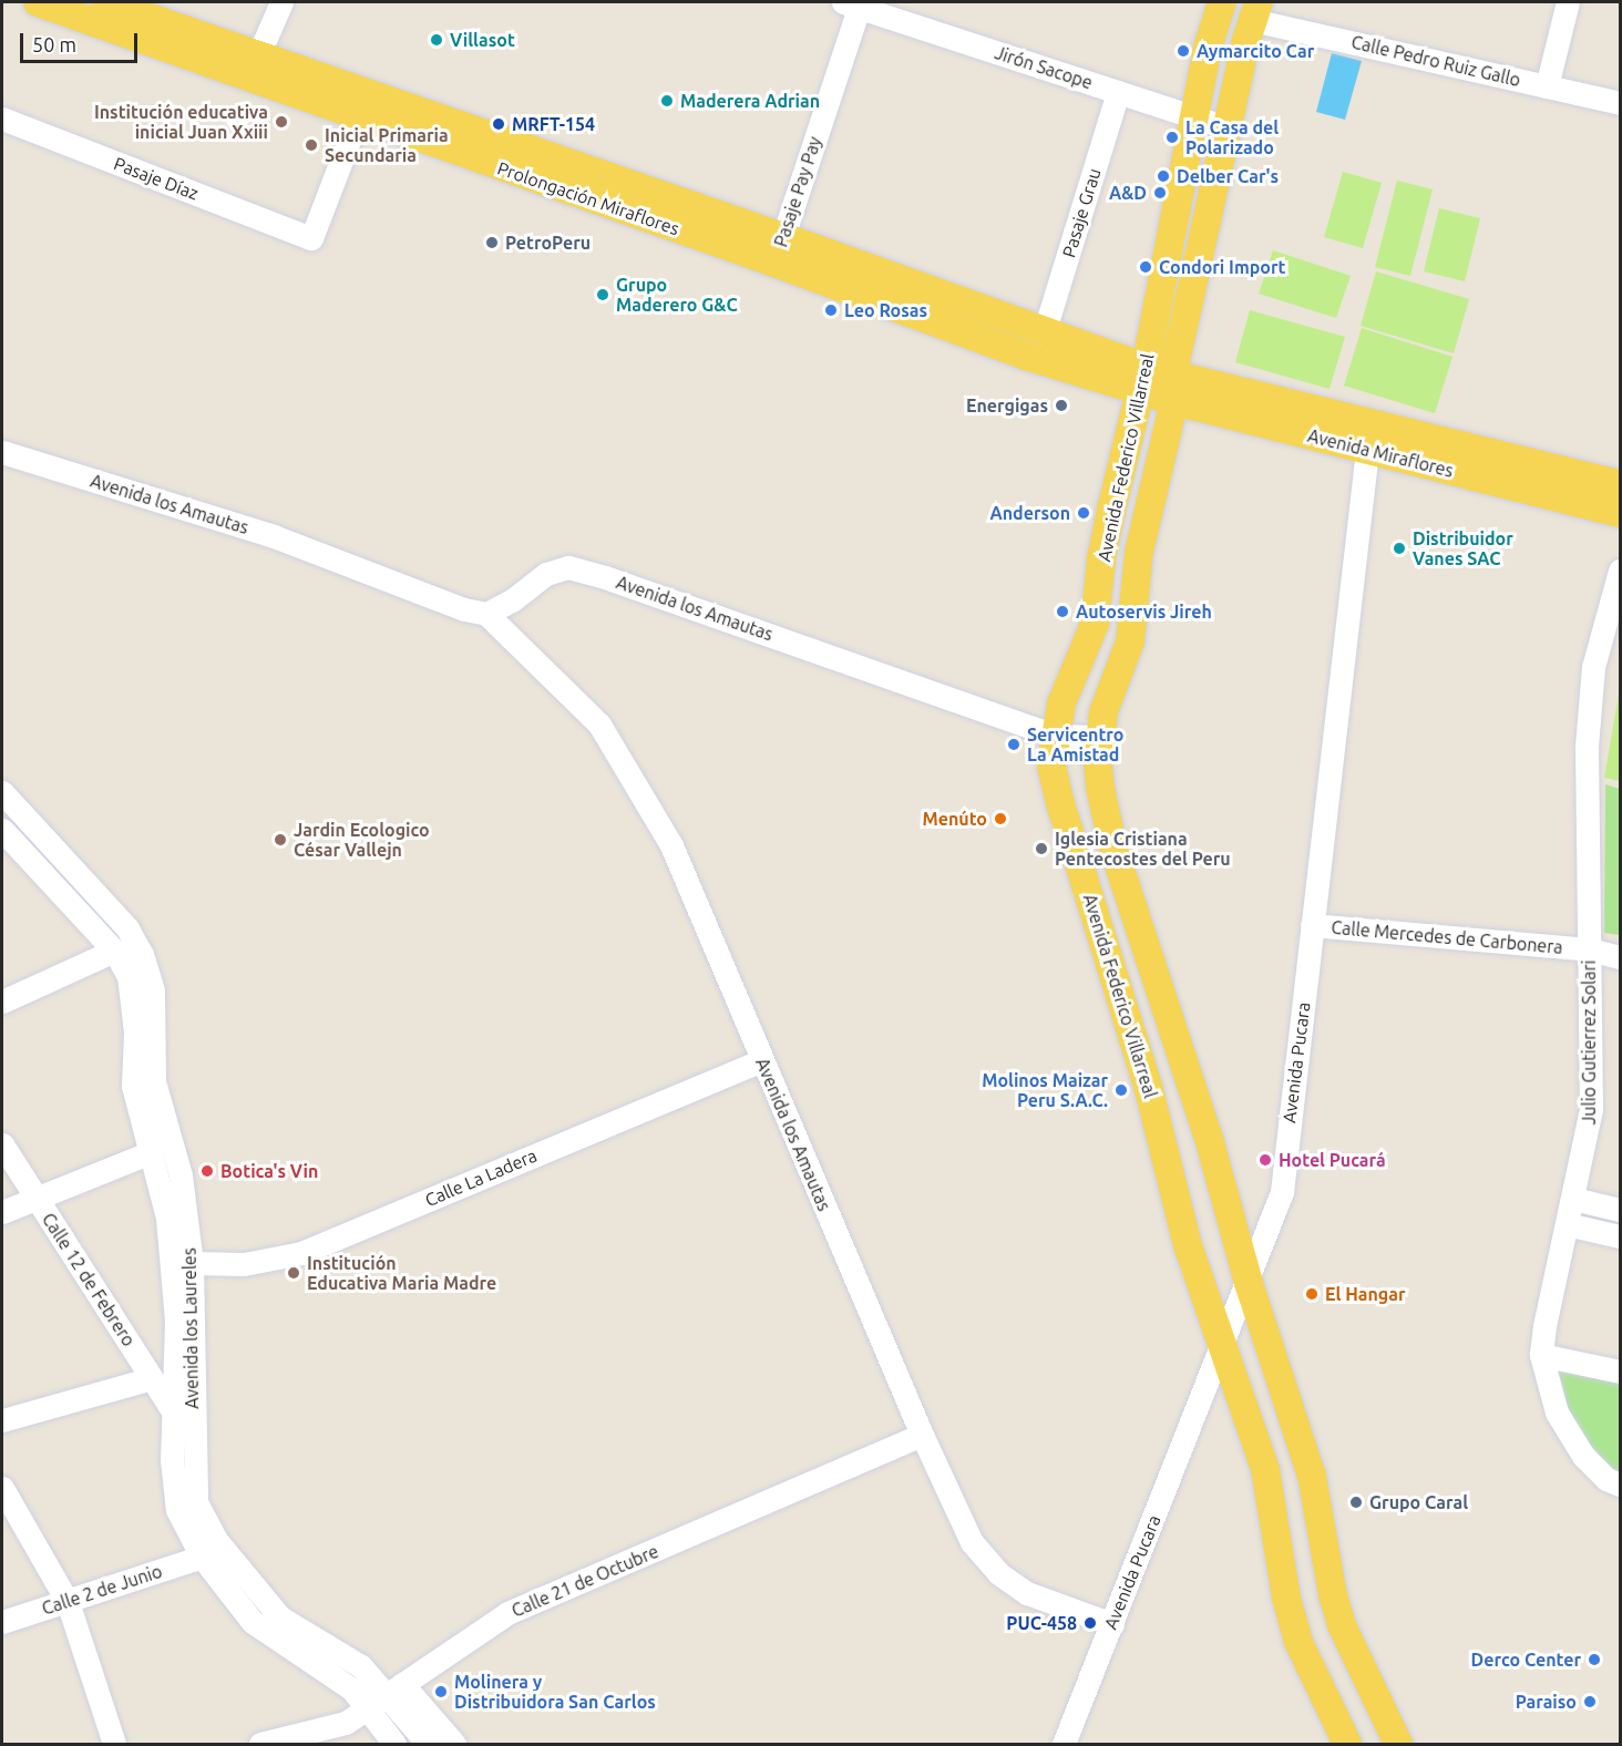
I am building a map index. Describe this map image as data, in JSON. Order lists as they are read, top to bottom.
{
  "streets": {
    "main road": ["Prolongación Miraflores", "Avenida Miraflores", "Avenida Federico Villarreal"],
    "street": [
      "Calle Pedro Ruiz Gallo",
      "Jirón Sacope",
      "Pasaje Díaz",
      "Pasaje Pay Pay",
      "Pasaje Grau",
      "Avenida los Amautas",
      "Calle Mercedes de Carbonera",
      "Julio Gutierrez Solari",
      "Avenida Pucara",
      "Calle La Ladera",
      "Calle 12 de Febrero",
      "Avenida los Laureles",
      "Calle 21 de Octubre",
      "Calle 2 de Junio"
    ]
  },
  "crossings": [
    ["Calle Pedro Ruiz Gallo", "Avenida Federico Villarreal"],
    ["Jirón Sacope", "Pasaje Pay Pay"],
    ["Jirón Sacope", "Pasaje Grau"],
    ["Jirón Sacope", "Avenida Federico Villarreal"],
    ["Pasaje Díaz", "Prolongación Miraflores"],
    ["Pasaje Pay Pay", "Prolongación Miraflores"],
    ["Prolongación Miraflores", "Pasaje Grau"],
    ["Prolongación Miraflores", "Avenida Miraflores"],
    ["Prolongación Miraflores", "Avenida Federico Villarreal"],
    ["Avenida Miraflores", "Avenida Federico Villarreal"],
    ["Avenida Miraflores", "Avenida Pucara"],
    ["Avenida Federico Villarreal", "Avenida los Amautas"],
    ["Avenida Federico Villarreal", "Avenida Pucara"],
    ["Avenida los Amautas", "Avenida Pucara"],
    ["Avenida los Amautas", "Calle La Ladera"],
    ["Avenida los Amautas", "Calle 21 de Octubre"],
    ["Calle Mercedes de Carbonera", "Julio Gutierrez Solari"],
    ["Calle Mercedes de Carbonera", "Avenida Pucara"],
    ["Calle La Ladera", "Avenida los Laureles"],
    ["Calle 12 de Febrero", "Avenida los Laureles"],
    ["Avenida los Laureles", "Calle 21 de Octubre"],
    ["Avenida los Laureles", "Calle 2 de Junio"]
  ],
  "places": [
    "Villasot",
    "Aymarcito Car",
    "Maderera Adrian",
    "Institución educativa inicial Juan Xxiii",
    "MRFT-154",
    "La Casa del Polarizado",
    "Inicial Primaria Secundaria",
    "Delber Car's",
    "A&D",
    "PetroPeru",
    "Condori Import",
    "Grupo Maderero G&C",
    "Leo Rosas",
    "Energigas",
    "Anderson",
    "Distribuidor Vanes SAC",
    "Autoservis Jireh",
    "Servicentro La Amistad",
    "Menúto",
    "Jardin Ecologico César Vallejn",
    "Iglesia Cristiana Pentecostes del Peru",
    "Molinos Maizar Peru S.A.C.",
    "Hotel Pucará",
    "Botica's Vin",
    "Institución Educativa Maria Madre",
    "El Hangar",
    "Grupo Caral",
    "PUC-458",
    "Derco Center",
    "Molinera y Distribuidora San Carlos",
    "Paraiso"
  ],
  "scale_bar": "50 m"
}
